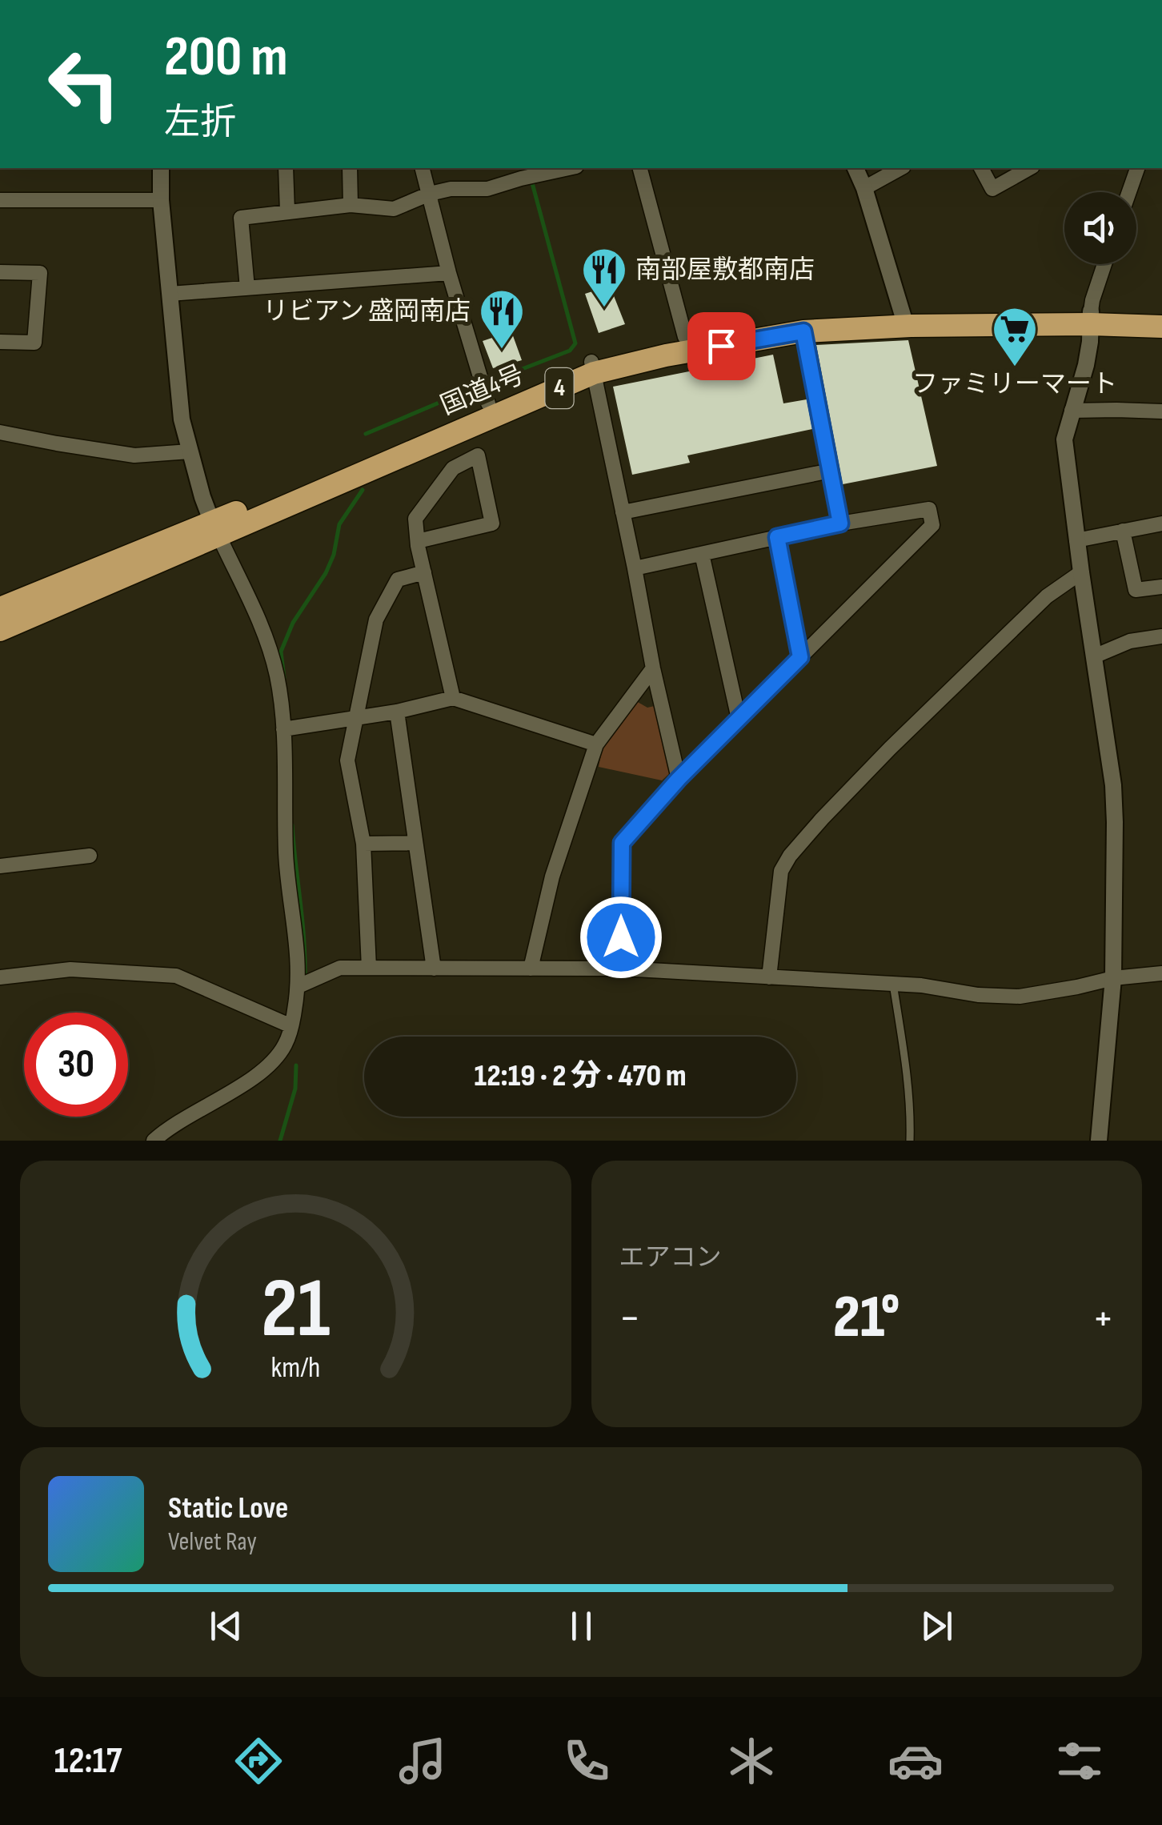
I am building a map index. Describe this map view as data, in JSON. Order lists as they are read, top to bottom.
{
  "streets": {
    "highway": ["4", "国道4号"]
  },
  "places": {
    "restaurant": ["南部屋敷都南店", "リビアン 盛岡南店"],
    "supermarket": ["ファミリーマート"]
  },
  "page": {
    "turn": ["200 m", "左折"],
    "limit": "30",
    "trip": "12:19 · 2 分 · 470 m",
    "tile": "エアコン",
    "heat": ["−", "21°", "+"],
    "song": ["Static Love", "Velvet Ray"],
    "tabs": "12:17",
    "gauge": ["21", "km/h"]
  }
}
